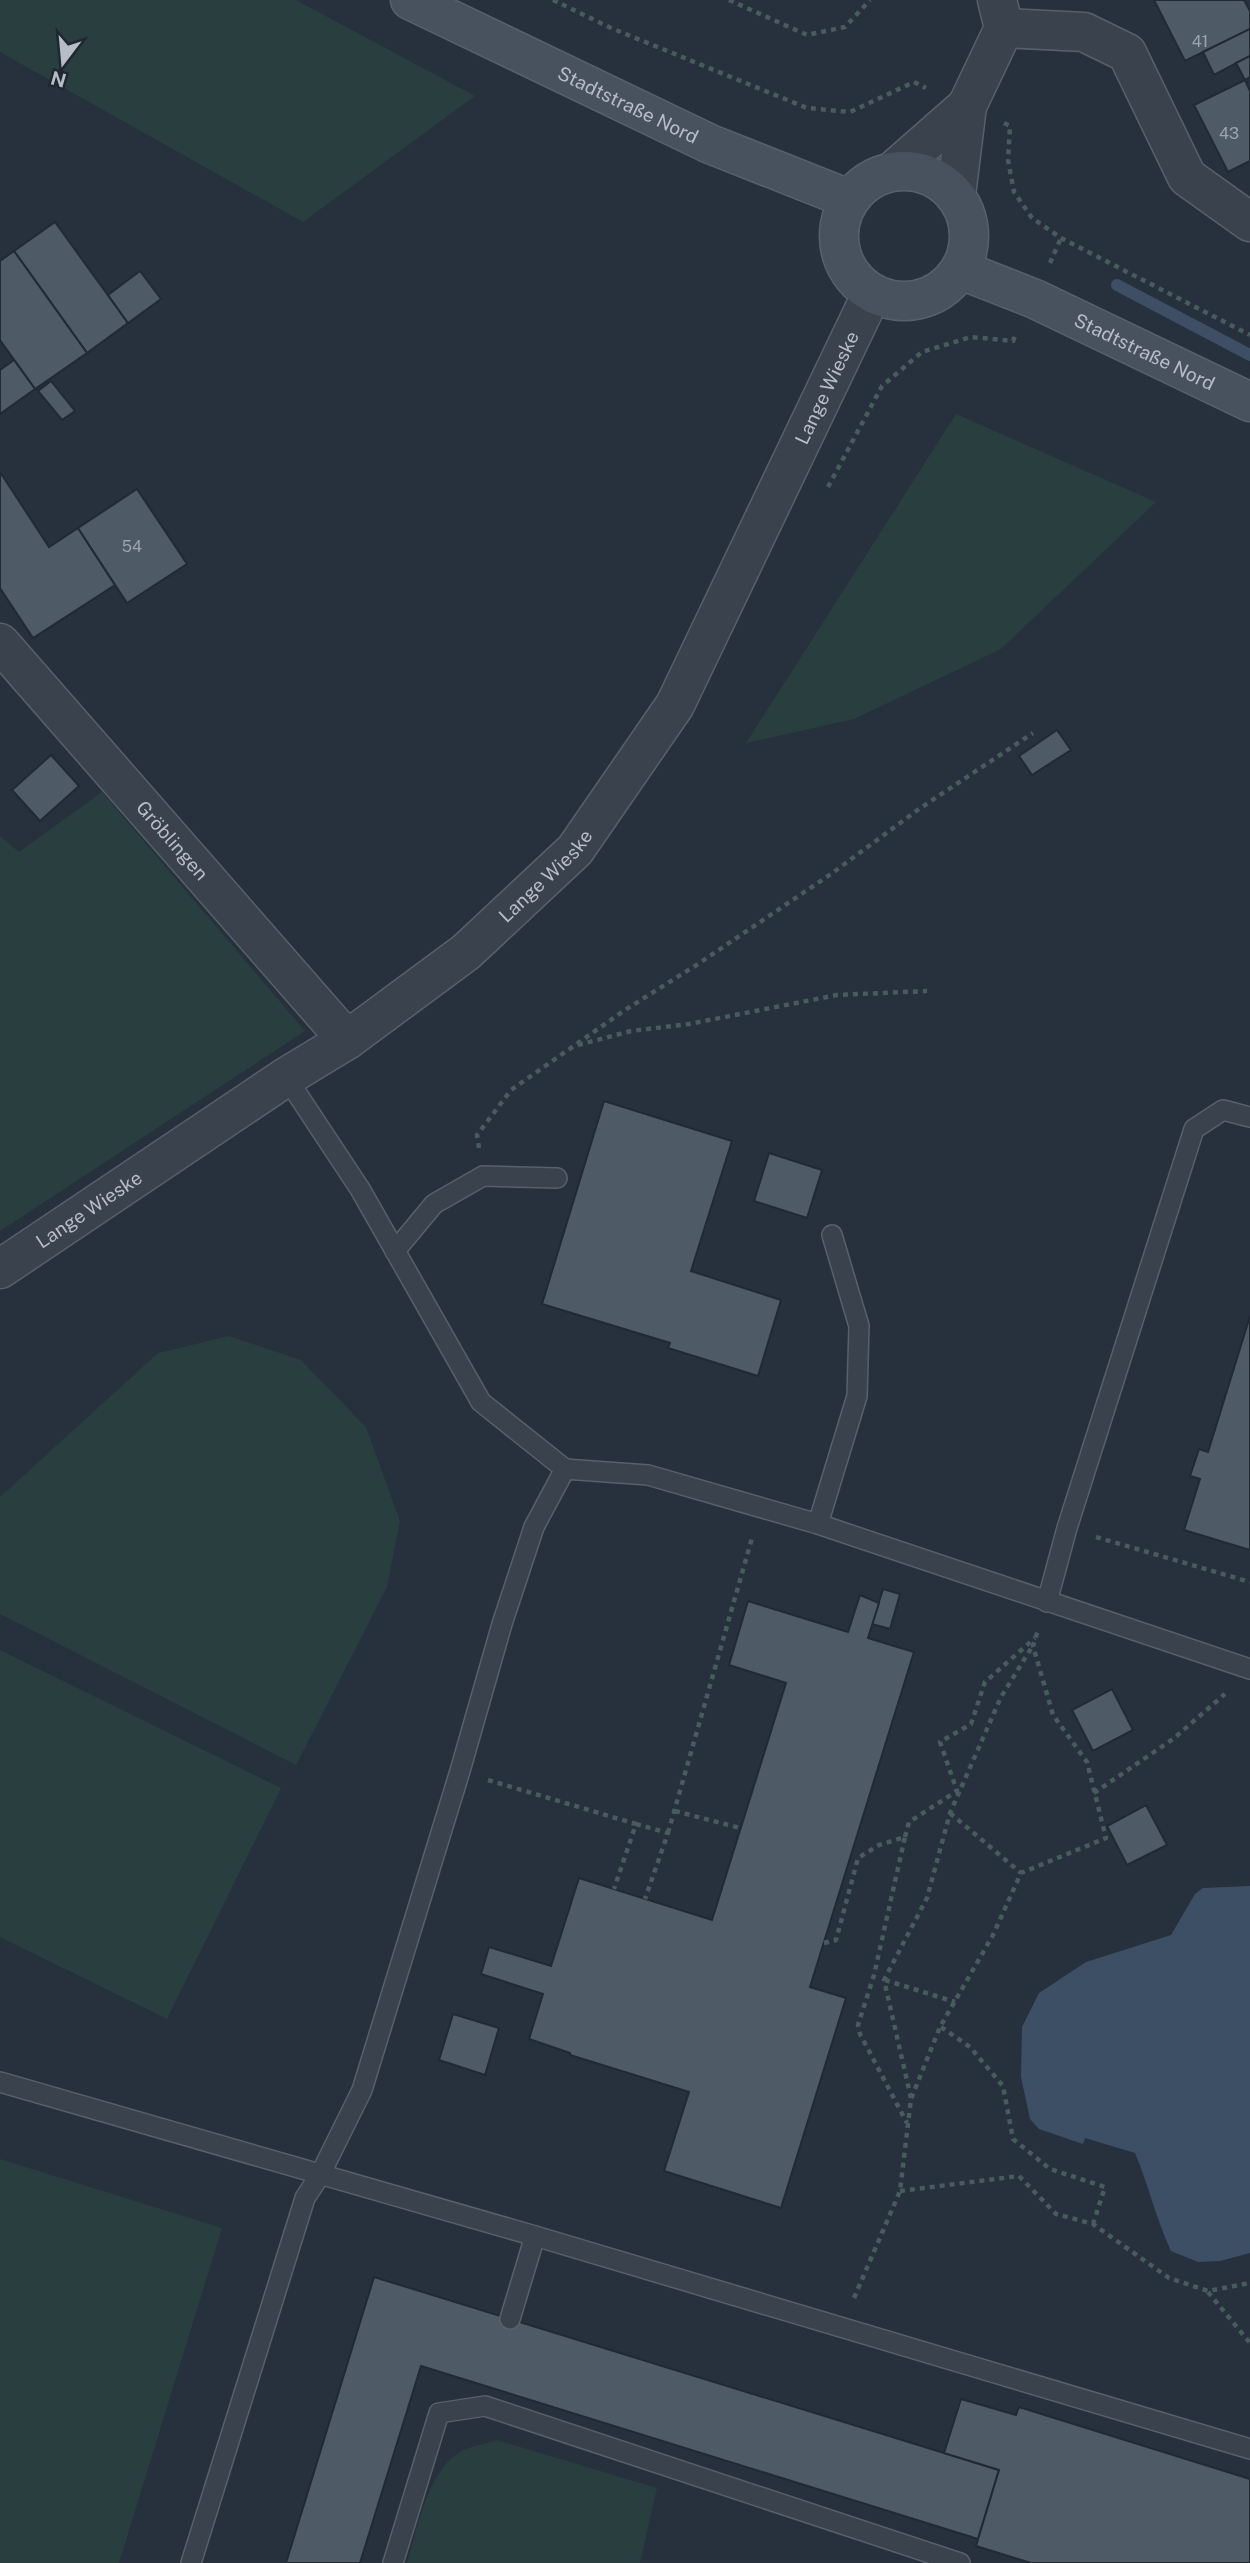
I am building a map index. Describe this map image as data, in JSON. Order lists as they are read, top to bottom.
{
  "streets": {
    "main road": ["Stadtstraße Nord"],
    "street": ["Lange Wieske", "Gröblingen"]
  },
  "crossings": [
    ["Stadtstraße Nord", "Lange Wieske"],
    ["Lange Wieske", "Gröblingen"]
  ],
  "house_numbers": ["41", "43", "54"],
  "north": "bottom"
}
